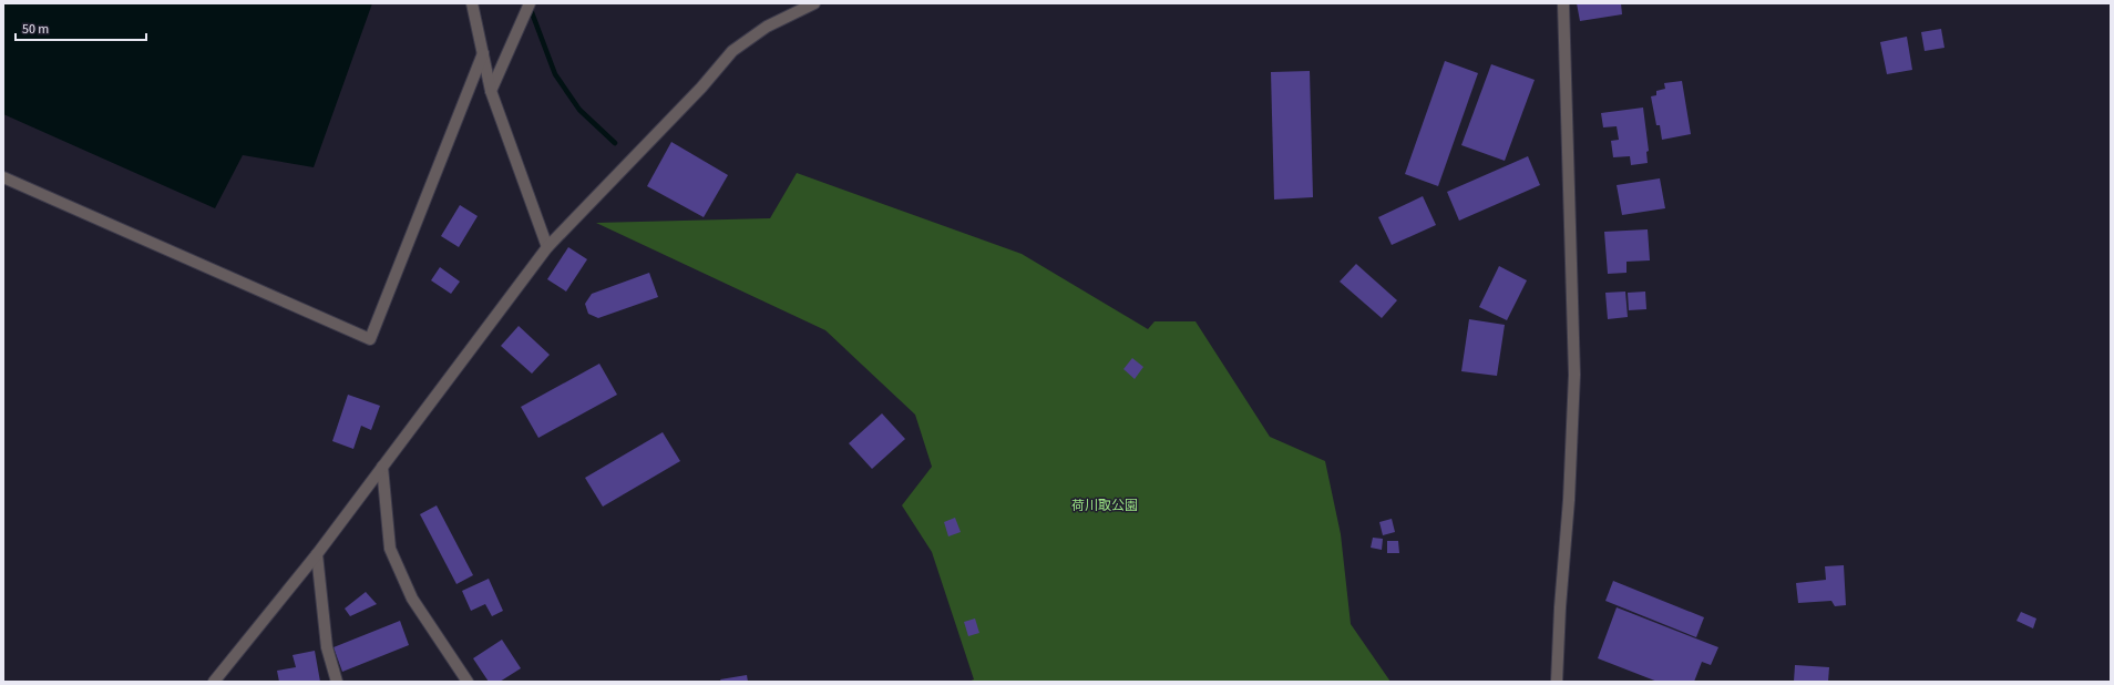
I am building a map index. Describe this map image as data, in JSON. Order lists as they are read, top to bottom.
{
  "parks": ["荷川取公園"],
  "scale_bar": "50 m"
}
